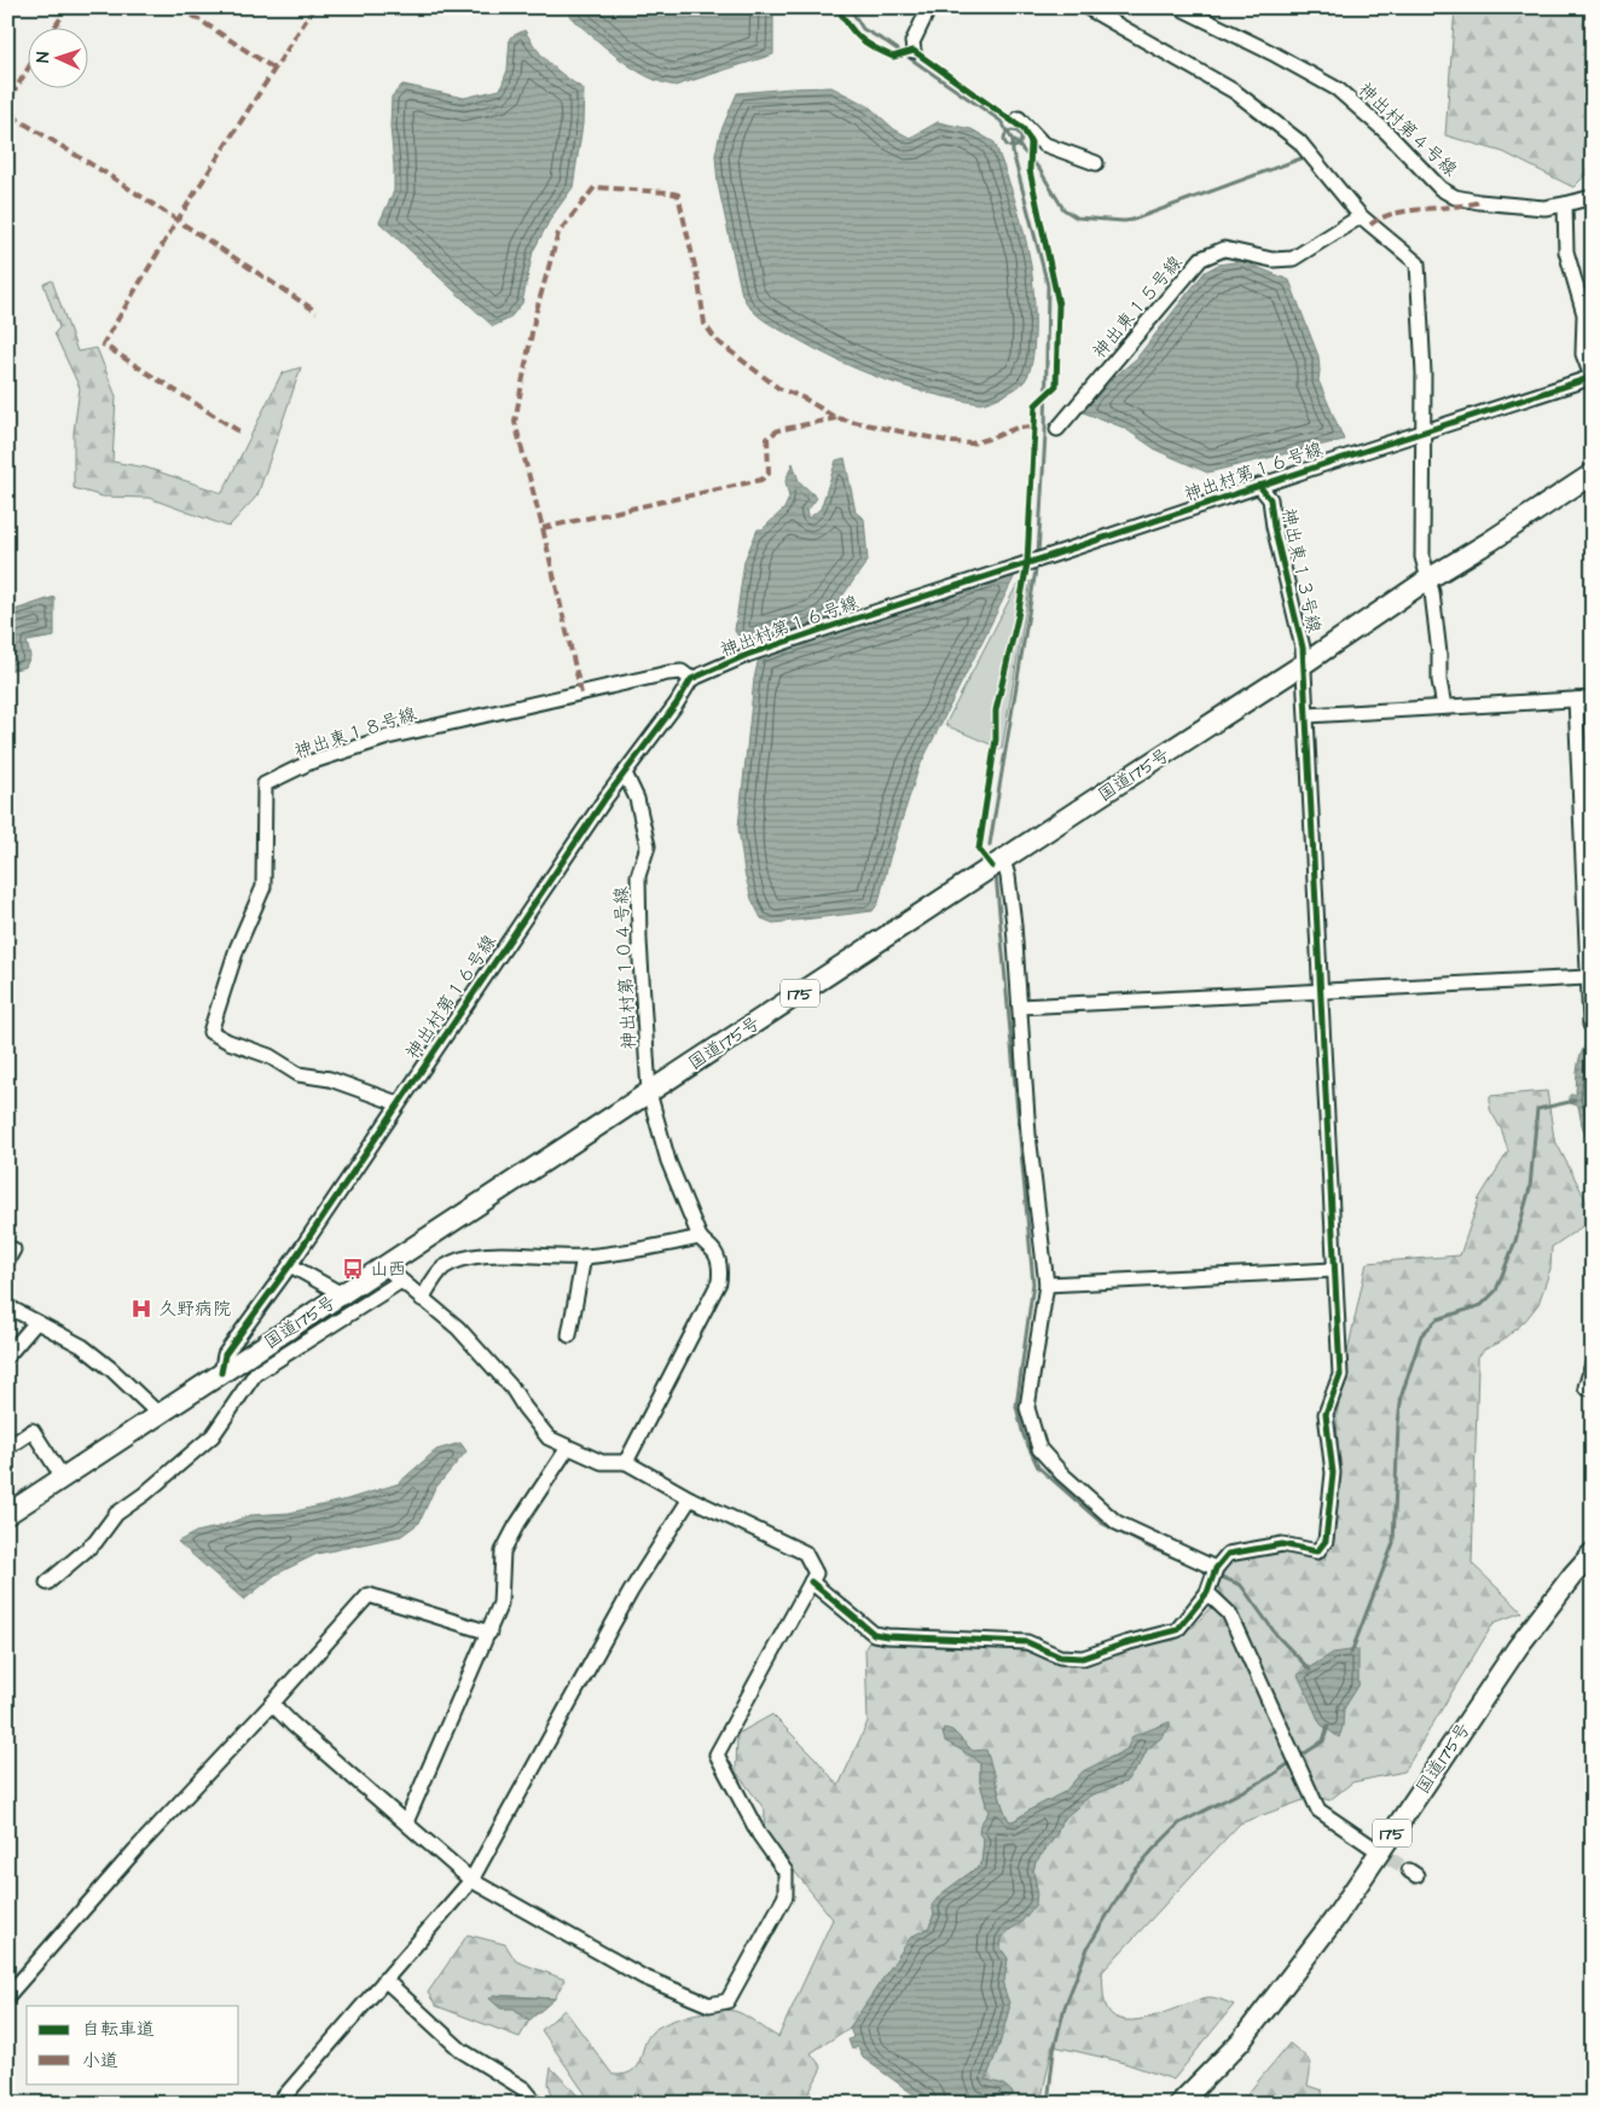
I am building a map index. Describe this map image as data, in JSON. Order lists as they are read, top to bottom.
{
  "streets": {
    "highway": ["国道175号", "175"],
    "street": [
      "神出村第４号線",
      "神出東１５号線",
      "神出村第１６号線",
      "神出東１３号線",
      "神出東１８号線",
      "神出村第１０４号線"
    ]
  },
  "crossings": [
    ["神出村第１６号線", "神出東１３号線"],
    ["神出村第１６号線", "神出東１８号線"],
    ["神出村第１６号線", "国道175号"],
    ["神出村第１６号線", "神出村第１０４号線"],
    ["神出東１３号線", "国道175号"],
    ["国道175号", "神出村第１０４号線"]
  ],
  "places": {
    "bus stop": ["山西"],
    "hospital": ["久野病院"]
  },
  "legend": ["自転車道", "小道"],
  "north": "left"
}
